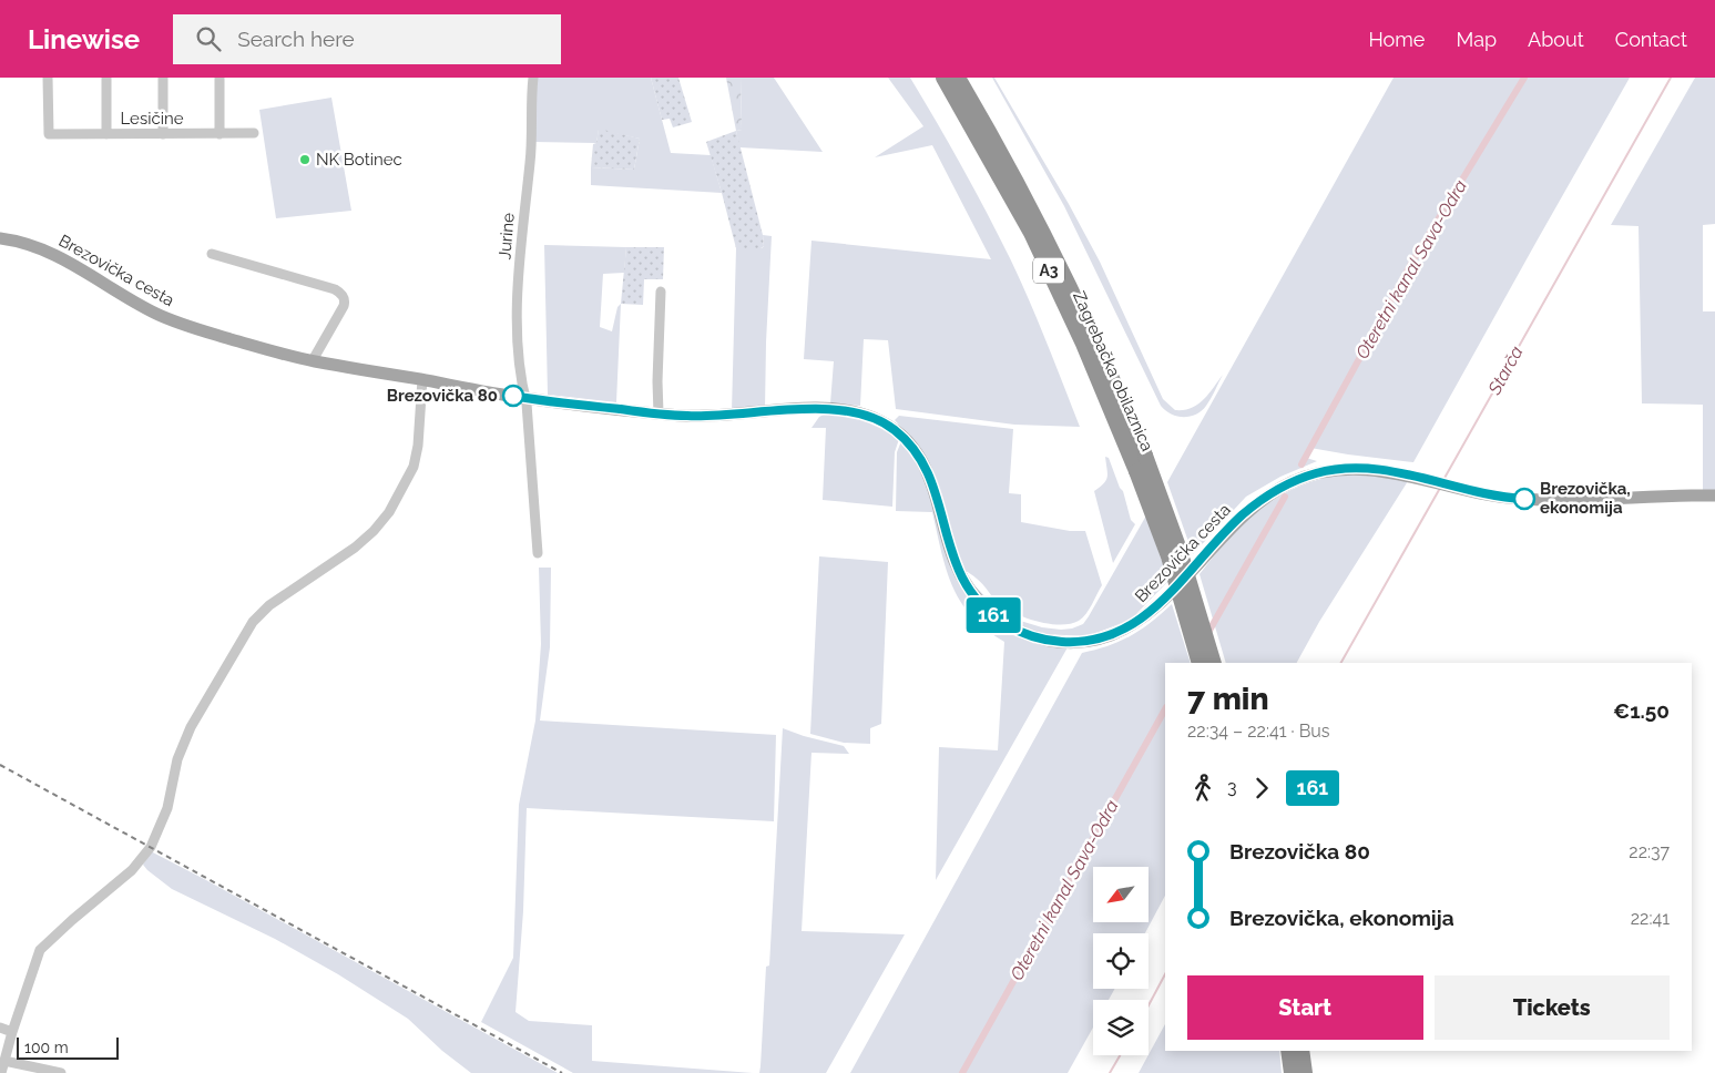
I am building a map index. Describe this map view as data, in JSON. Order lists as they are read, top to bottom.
{
  "streets": {
    "highway": ["A3", "Zagrebačka obilaznica"],
    "main road": ["Brezovička cesta"],
    "street": ["Lesičine", "Jurine"]
  },
  "crossings": [
    ["Jurine", "Brezovička cesta"]
  ],
  "water": ["Oteretni kanal Sava-Odra", "Starča"],
  "places": ["NK Botinec", "Brezovička 80", "Brezovička, ekonomija"],
  "lines": ["bus line 161"],
  "scale_bar": "100 m",
  "north": "bottom left",
  "page": {
    "header": "Linewise",
    "search": "Search here",
    "nav": [
      "Home",
      "Map",
      "About",
      "Contact"
    ],
    "on_map": "161",
    "heading": ["7 min", "22:34 – 22:41 · Bus", "€1.50"],
    "legs": ["3", "161"],
    "list": [
      {
        "name": "Brezovička 80",
        "value": "22:37"
      },
      {
        "name": "Brezovička, ekonomija",
        "value": "22:41"
      }
    ],
    "buttons": ["Start", "Tickets"],
    "scale": "100 m"
  }
}
